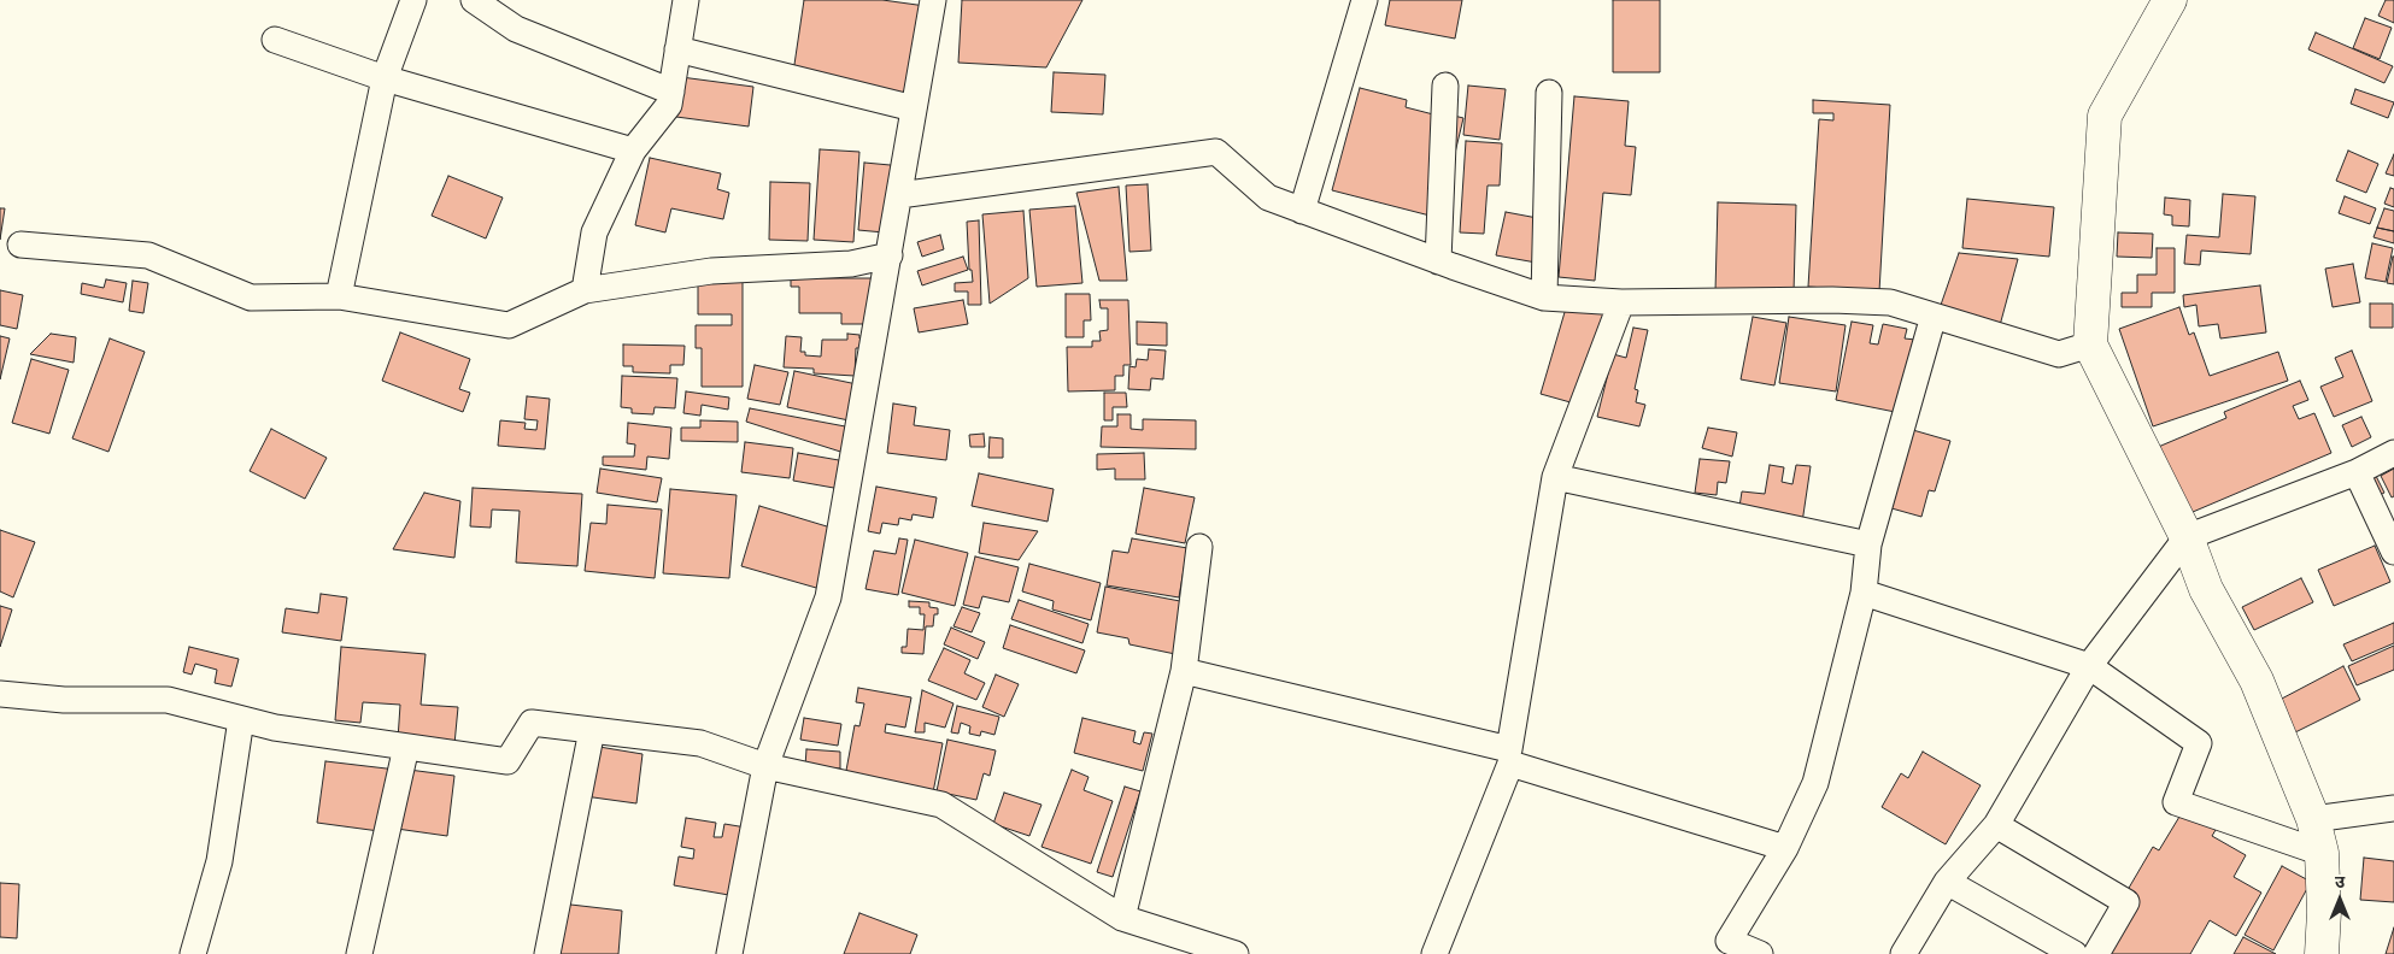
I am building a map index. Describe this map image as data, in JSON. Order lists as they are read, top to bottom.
{
  "north": "top"
}
